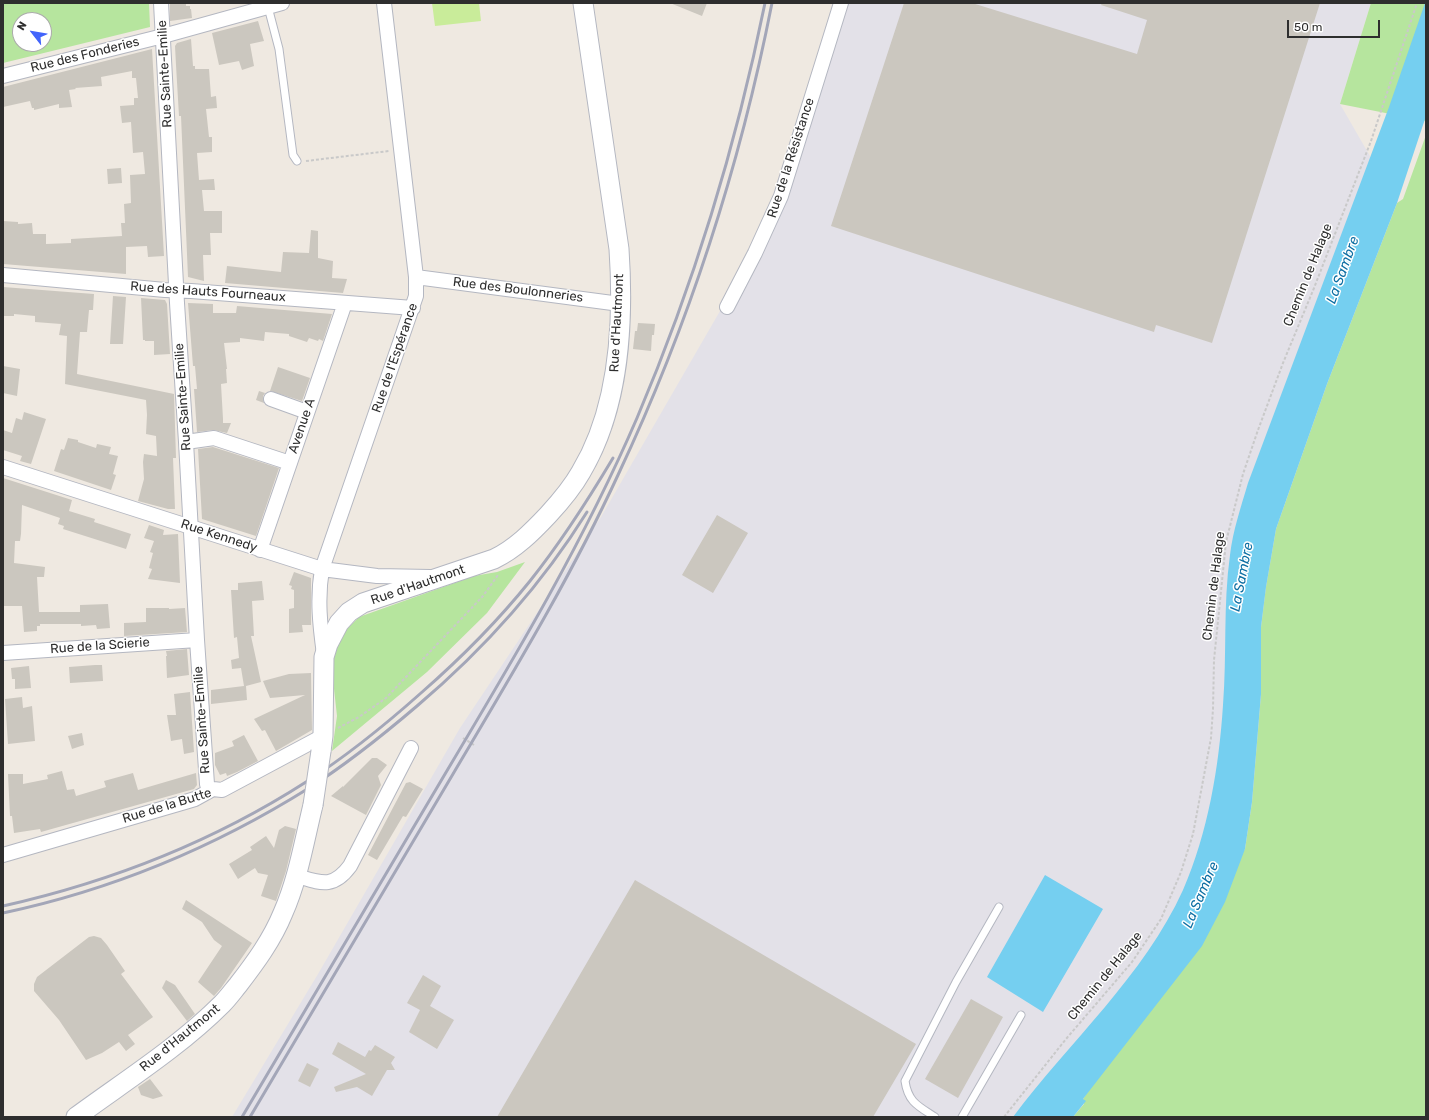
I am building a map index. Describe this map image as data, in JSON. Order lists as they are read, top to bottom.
{
  "streets": {
    "street": [
      "Rue des Fonderies",
      "Rue Sainte-Emilie",
      "Rue de la Résistance",
      "Rue des Boulonneries",
      "Rue des Hauts Fourneaux",
      "Rue d'Hautmont",
      "Rue de l'Espérance",
      "Avenue A",
      "Rue Kennedy",
      "Rue de la Scierie",
      "Rue de la Butte"
    ],
    "path": ["Chemin de Halage"]
  },
  "crossings": [
    ["Rue des Fonderies", "Rue Sainte-Emilie"],
    ["Rue Sainte-Emilie", "Rue des Hauts Fourneaux"],
    ["Rue Sainte-Emilie", "Rue Kennedy"],
    ["Rue Sainte-Emilie", "Rue de la Scierie"],
    ["Rue Sainte-Emilie", "Rue de la Butte"],
    ["Rue des Boulonneries", "Rue d'Hautmont"],
    ["Rue des Boulonneries", "Rue de l'Espérance"],
    ["Rue des Hauts Fourneaux", "Rue de l'Espérance"],
    ["Rue des Hauts Fourneaux", "Avenue A"],
    ["Rue d'Hautmont", "Rue de l'Espérance"],
    ["Rue d'Hautmont", "Rue Kennedy"],
    ["Rue d'Hautmont", "Rue de la Butte"],
    ["Rue de l'Espérance", "Rue Kennedy"],
    ["Avenue A", "Rue Kennedy"]
  ],
  "water": ["La Sambre"],
  "scale_bar": "50 m",
  "north": "top left"
}
